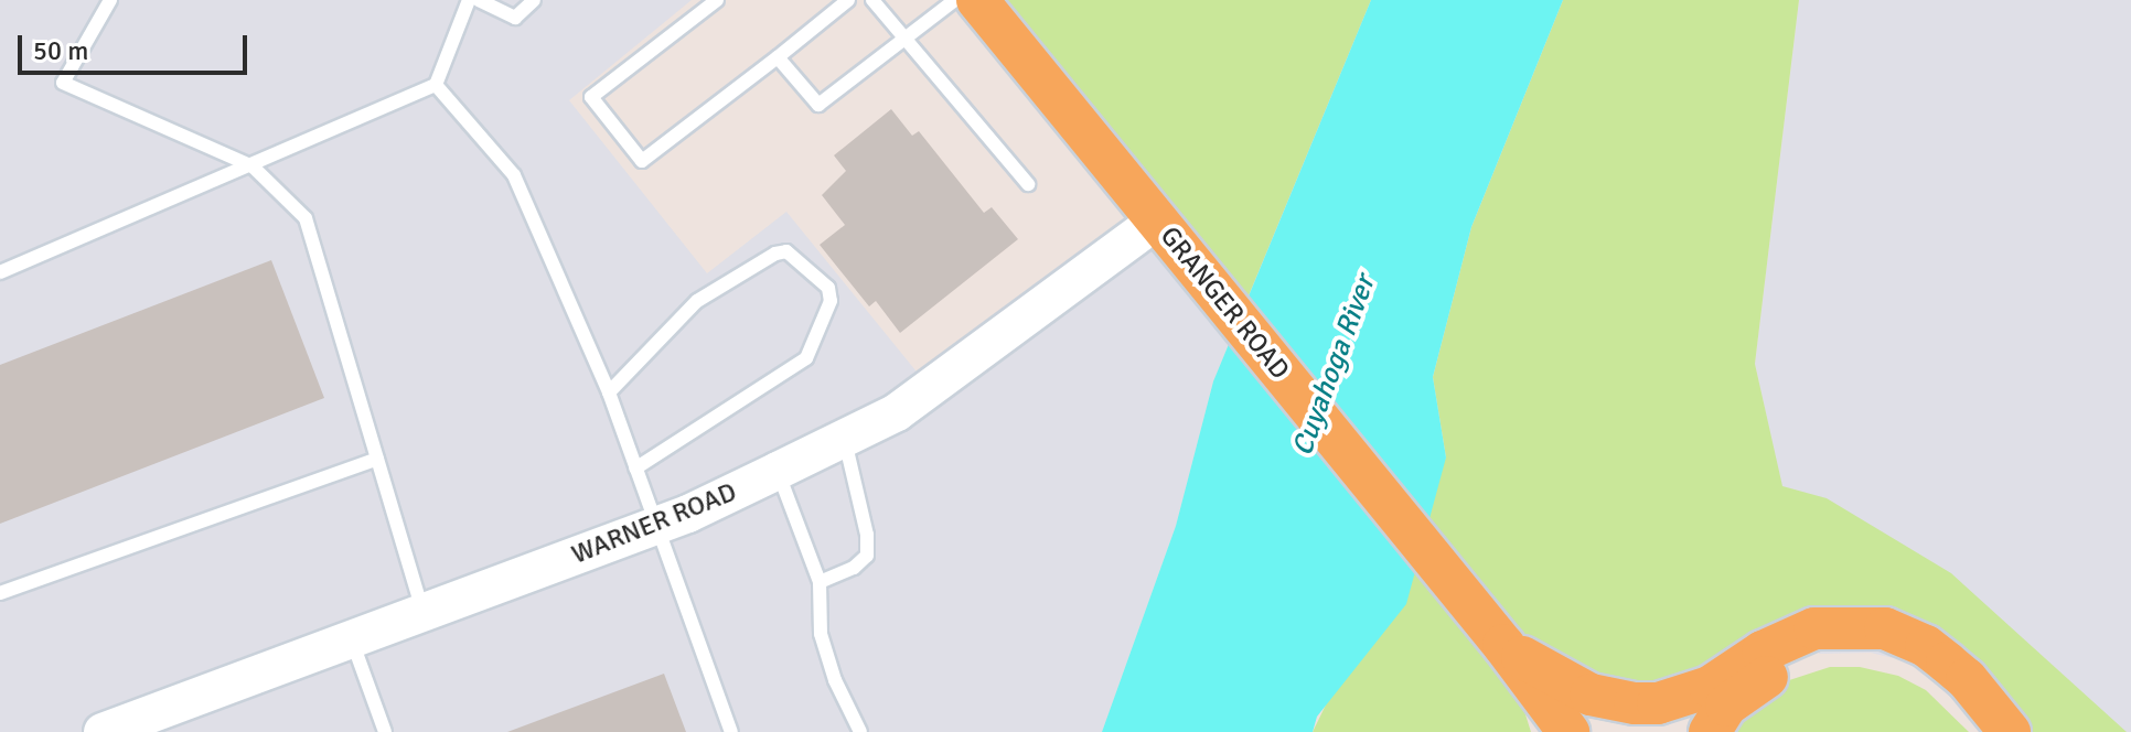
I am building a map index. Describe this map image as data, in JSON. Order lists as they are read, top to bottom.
{
  "streets": {
    "main road": ["GRANGER ROAD", "WARNER ROAD"]
  },
  "crossings": [
    ["GRANGER ROAD", "WARNER ROAD"]
  ],
  "water": ["Cuyahoga River"],
  "scale_bar": "50 m"
}
